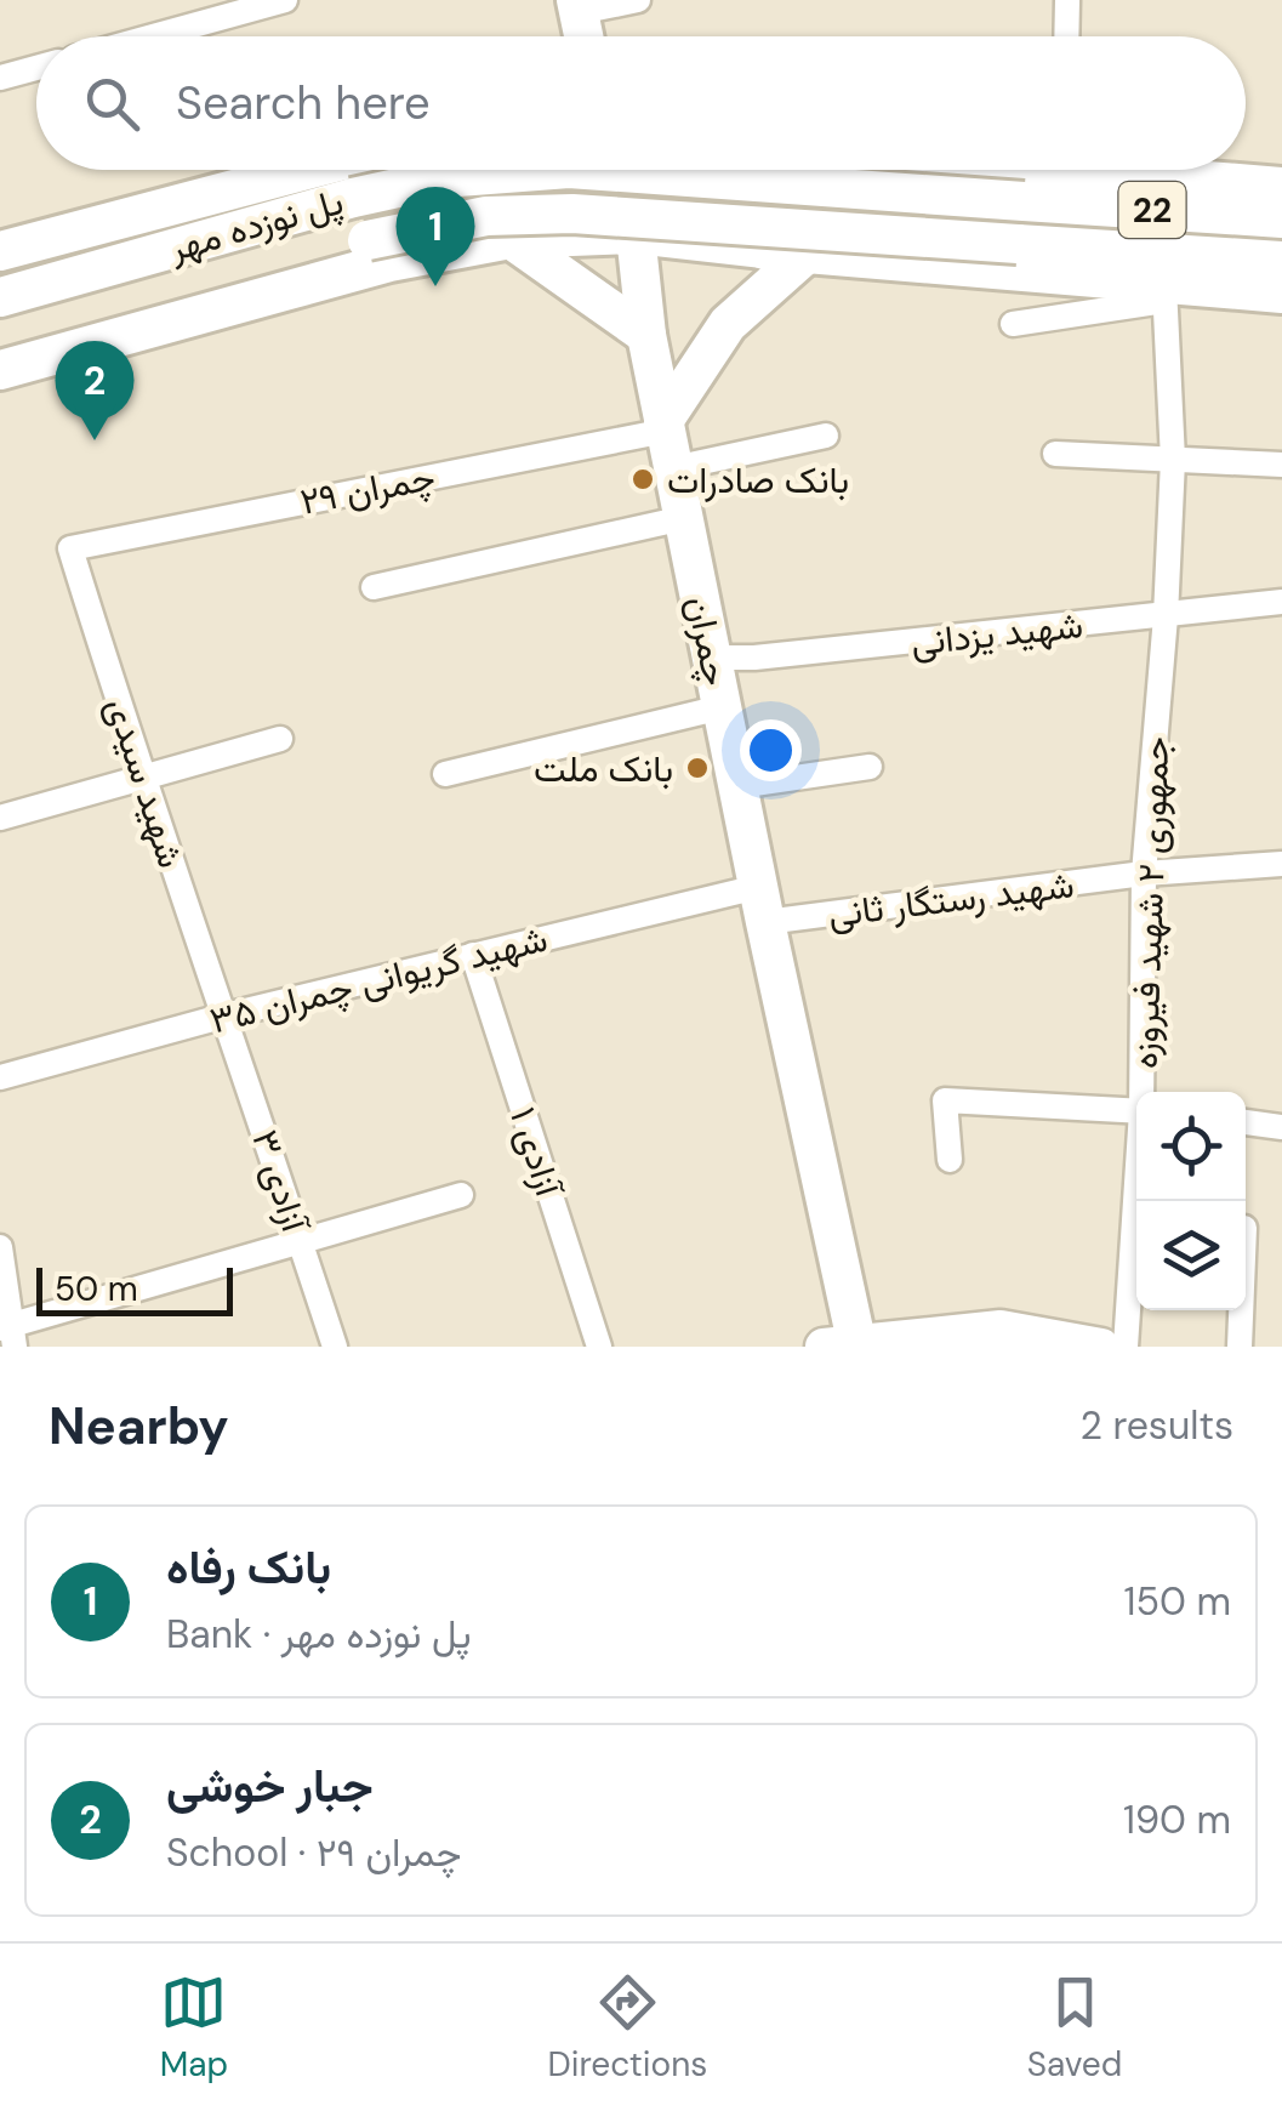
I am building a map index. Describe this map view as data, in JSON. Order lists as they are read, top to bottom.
{
  "streets": {
    "main road": ["22", "پل نوزده مهر", "چمران"],
    "street": [
      "چمران ۲۹",
      "شهید یزدانی",
      "شهید سیدی",
      "شهید رستگار ثانی",
      "جمهوری ۲ شهید فیروزه",
      "شهید گریوانی چمران ۳۵",
      "آزادی ۱",
      "آزادی ۳"
    ]
  },
  "crossings": [
    ["چمران ۲۹", "چمران"],
    ["چمران ۲۹", "شهید سیدی"],
    ["شهید یزدانی", "چمران"],
    ["شهید یزدانی", "جمهوری ۲ شهید فیروزه"],
    ["چمران", "شهید رستگار ثانی"],
    ["چمران", "شهید گریوانی چمران ۳۵"],
    ["شهید سیدی", "شهید گریوانی چمران ۳۵"],
    ["شهید سیدی", "آزادی ۳"],
    ["شهید رستگار ثانی", "جمهوری ۲ شهید فیروزه"],
    ["شهید رستگار ثانی", "شهید گریوانی چمران ۳۵"],
    ["شهید گریوانی چمران ۳۵", "آزادی ۱"],
    ["شهید گریوانی چمران ۳۵", "آزادی ۳"]
  ],
  "places": ["بانک صادرات", "بانک ملت"],
  "scale_bar": "50 m",
  "page": {
    "search": "Search here",
    "pins": ["1", "2"],
    "scale": "50 m",
    "heading": ["Nearby", "2 results"],
    "list": [
      {
        "mark": "1",
        "name": "بانک رفاه",
        "note": "Bank · پل نوزده مهر",
        "value": "150 m"
      },
      {
        "mark": "2",
        "name": "جبار خوشی",
        "note": "School · چمران ۲۹",
        "value": "190 m"
      }
    ],
    "nav": ["Map", "Directions", "Saved"]
  }
}
